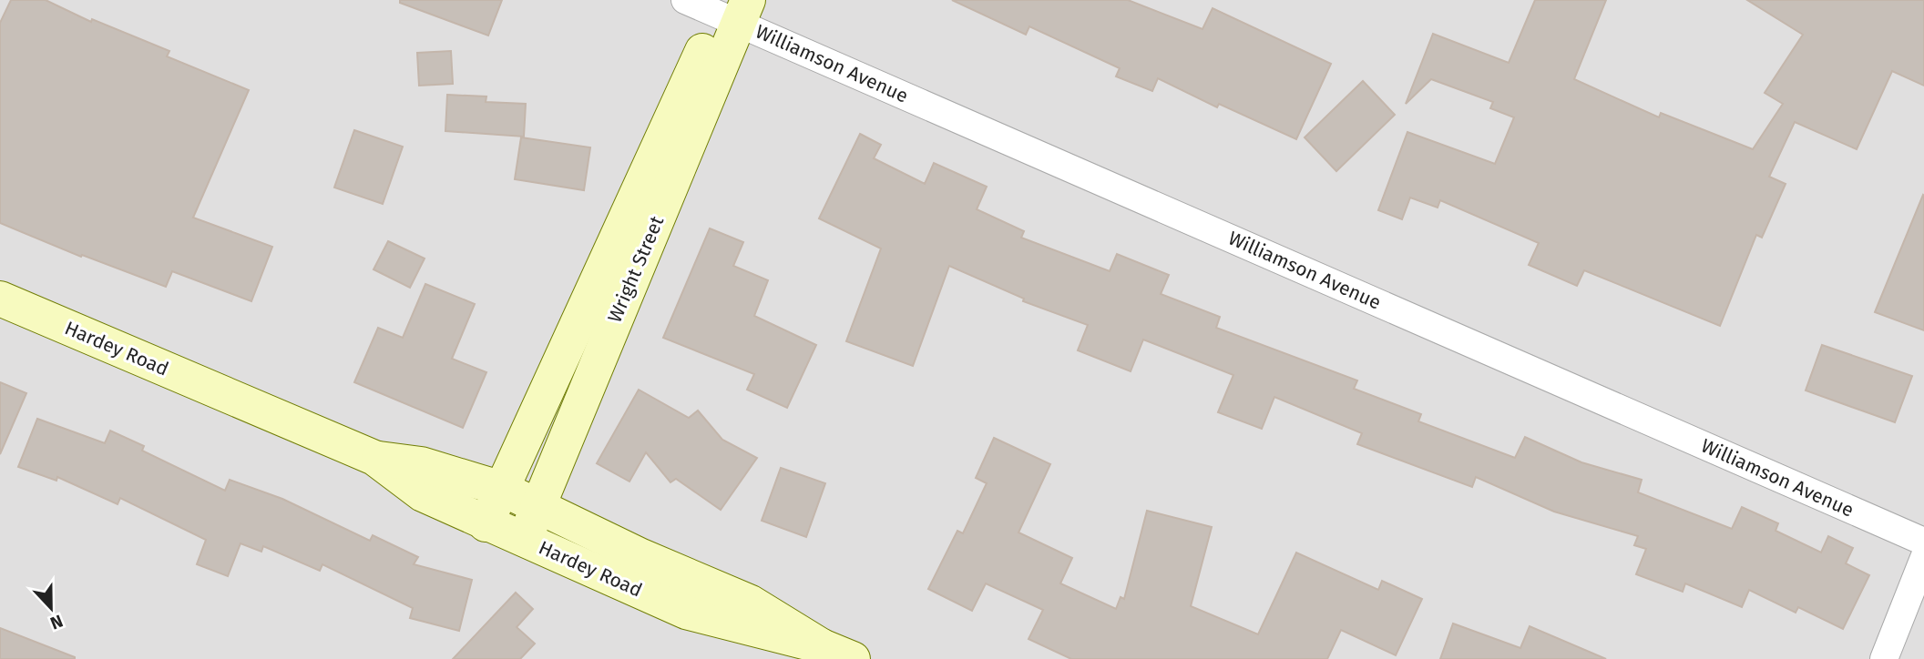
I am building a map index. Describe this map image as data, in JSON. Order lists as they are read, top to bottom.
{
  "streets": {
    "street": ["Williamson Avenue", "Wright Street", "Hardey Road"]
  },
  "crossings": [
    ["Williamson Avenue", "Wright Street"],
    ["Wright Street", "Hardey Road"]
  ],
  "north": "bottom"
}
